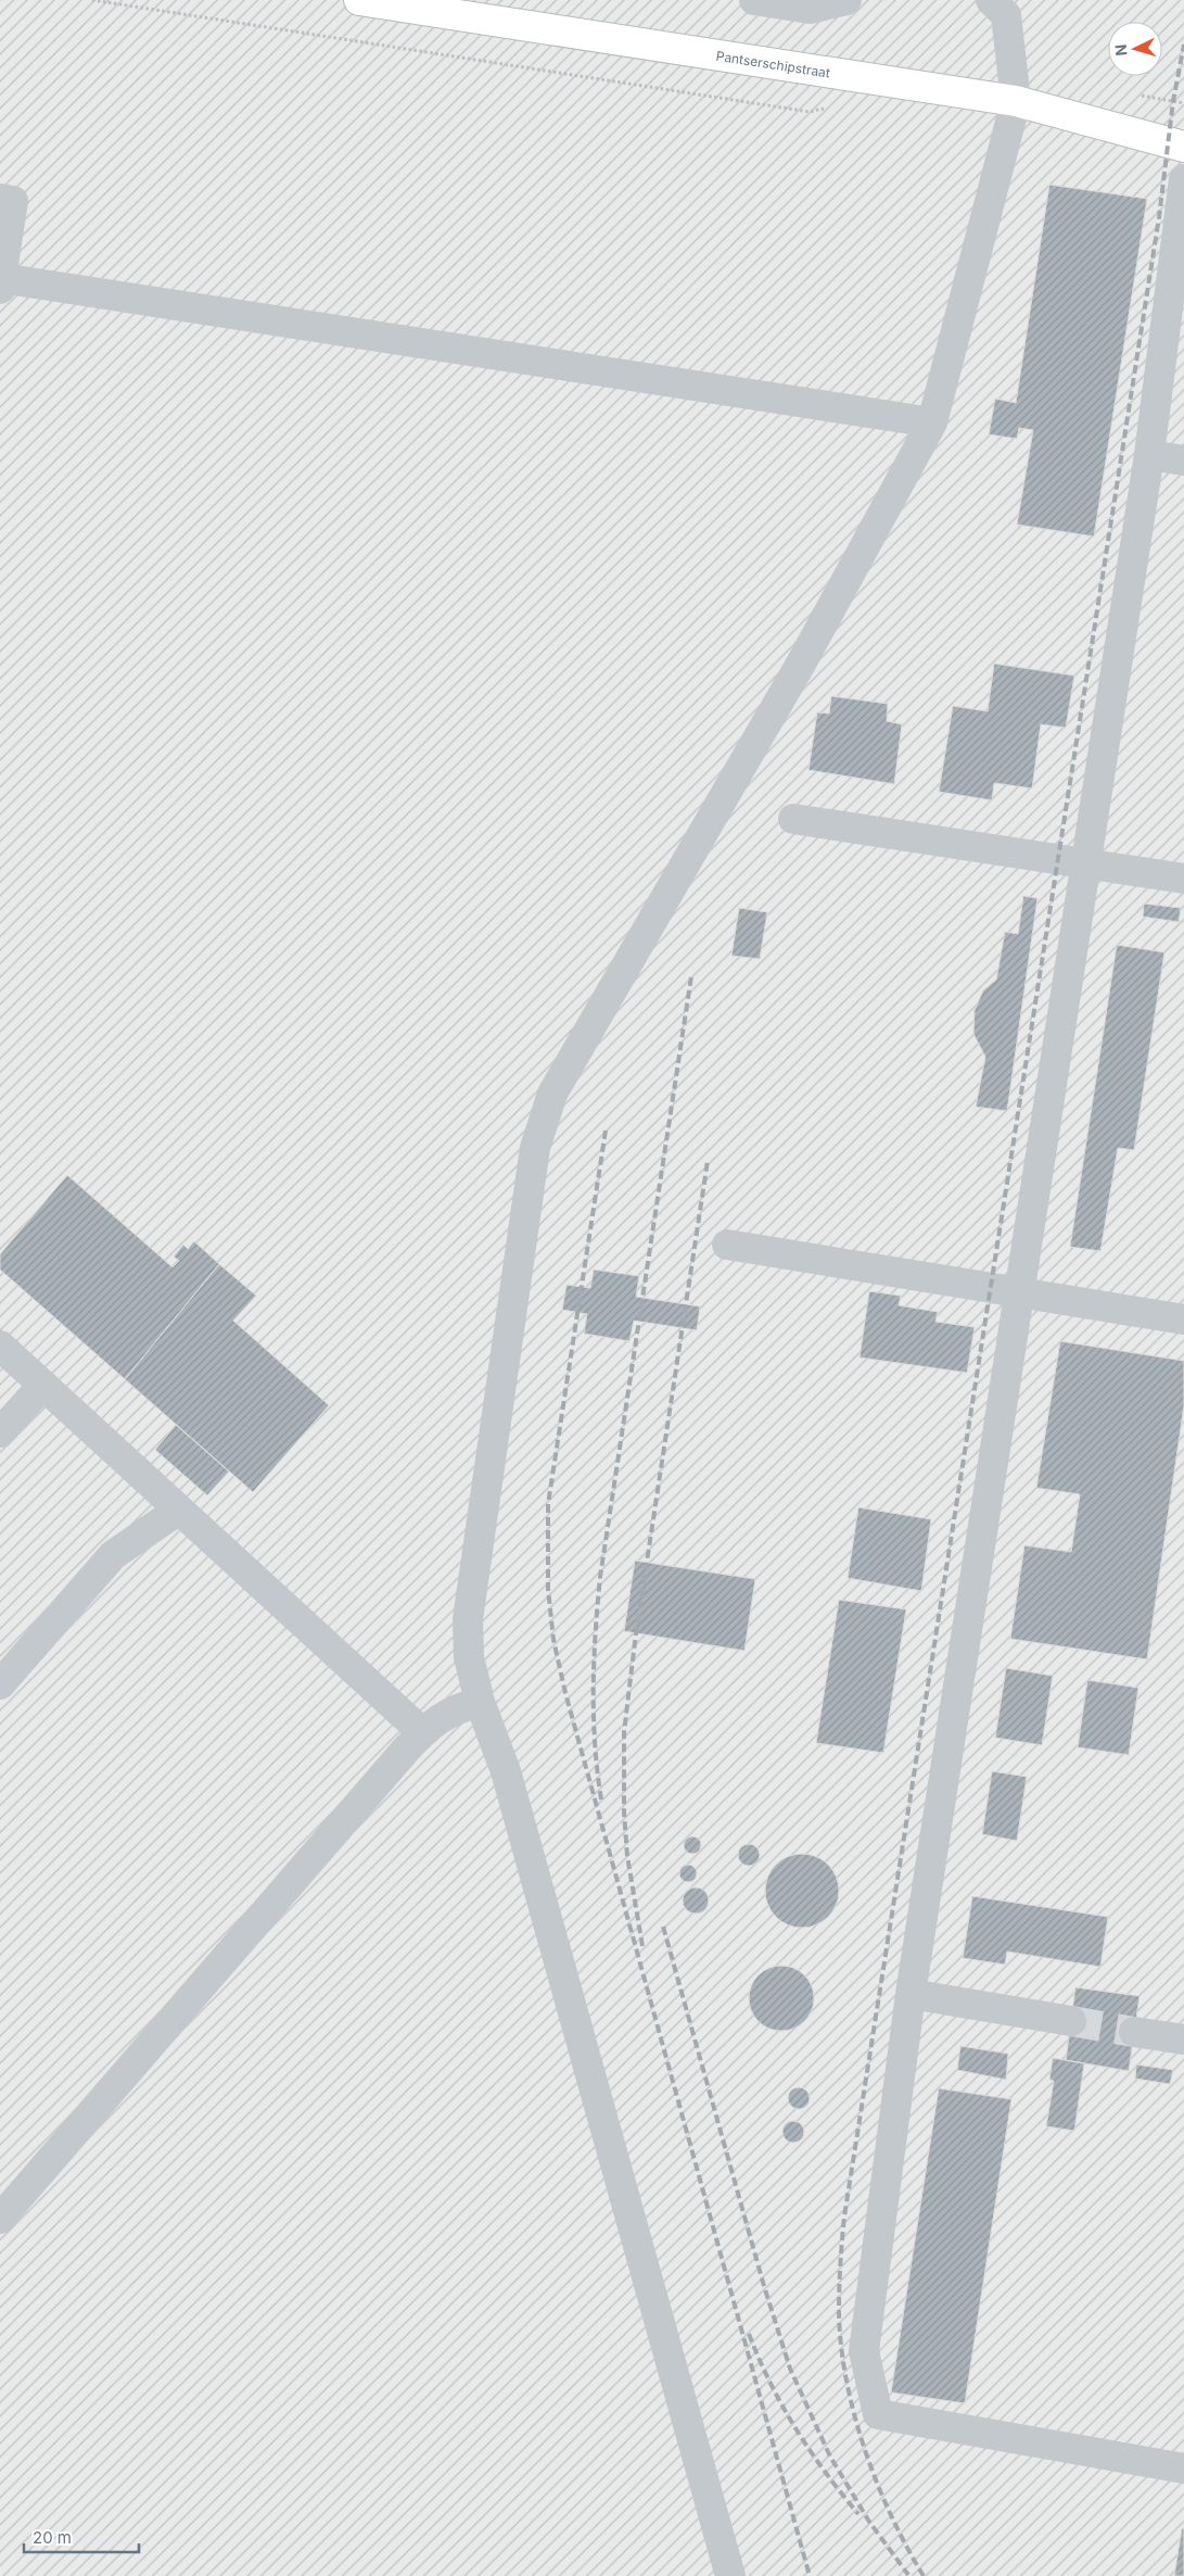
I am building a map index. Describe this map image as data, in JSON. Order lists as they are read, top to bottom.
{
  "streets": {
    "main road": ["Pantserschipstraat"]
  },
  "scale_bar": "20 m",
  "north": "left"
}
